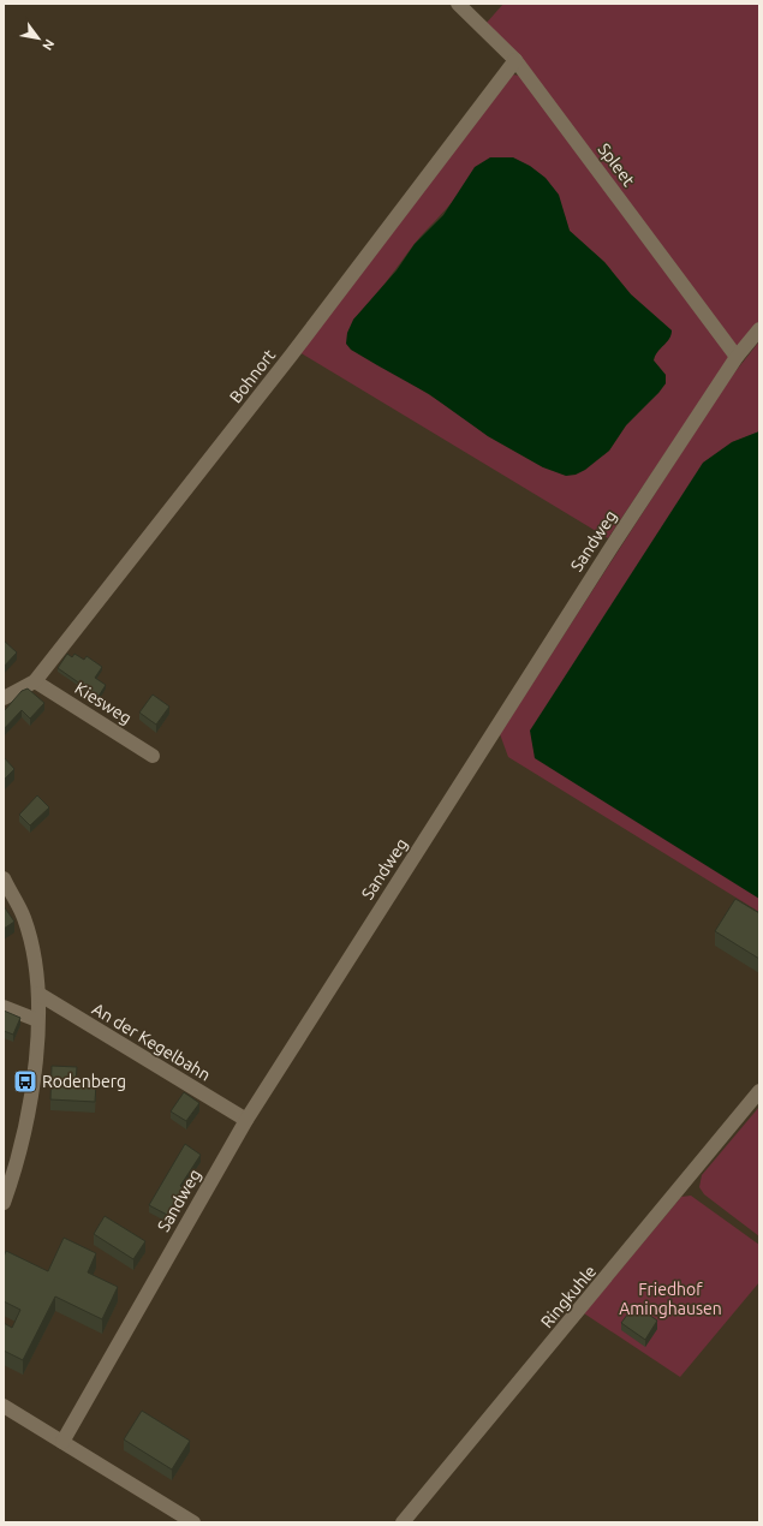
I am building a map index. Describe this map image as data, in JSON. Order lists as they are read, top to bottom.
{
  "streets": {
    "street": [
      "Spleet",
      "Bohnort",
      "Sandweg",
      "Kiesweg",
      "An der Kegelbahn",
      "Ringkuhle"
    ]
  },
  "crossings": [
    ["Spleet", "Bohnort"],
    ["Spleet", "Sandweg"],
    ["Bohnort", "Kiesweg"],
    ["Sandweg", "An der Kegelbahn"]
  ],
  "parks": ["Friedhof Aminghausen"],
  "places": {
    "bus stop": ["Rodenberg"]
  },
  "north": "bottom right"
}
